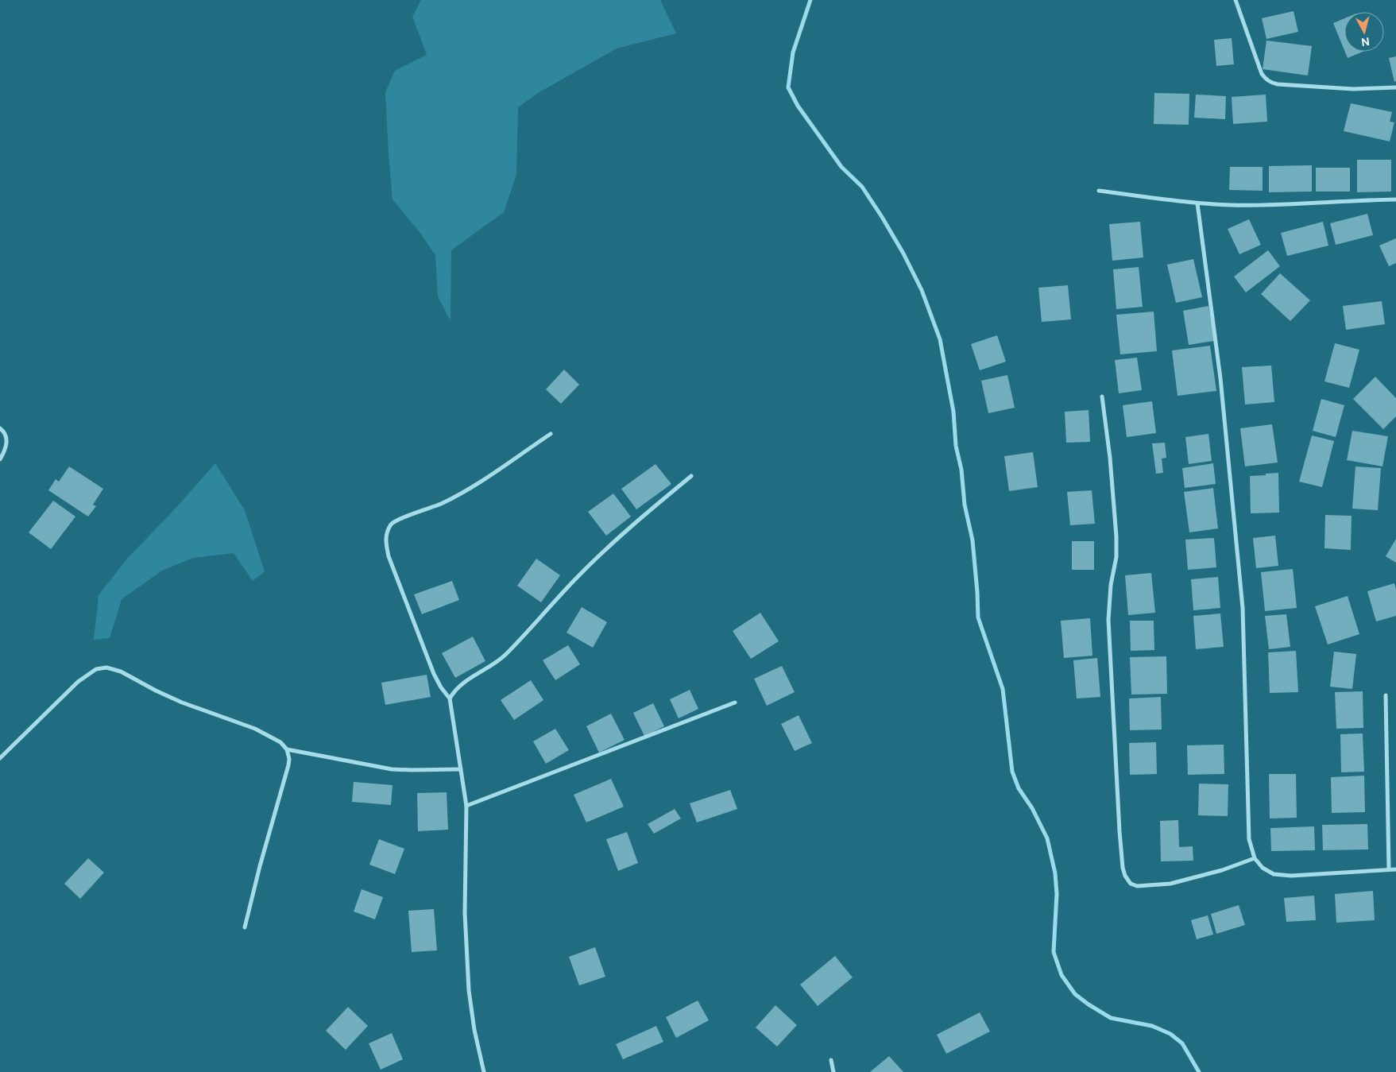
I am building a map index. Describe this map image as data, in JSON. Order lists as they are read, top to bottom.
{
  "north": "bottom"
}
